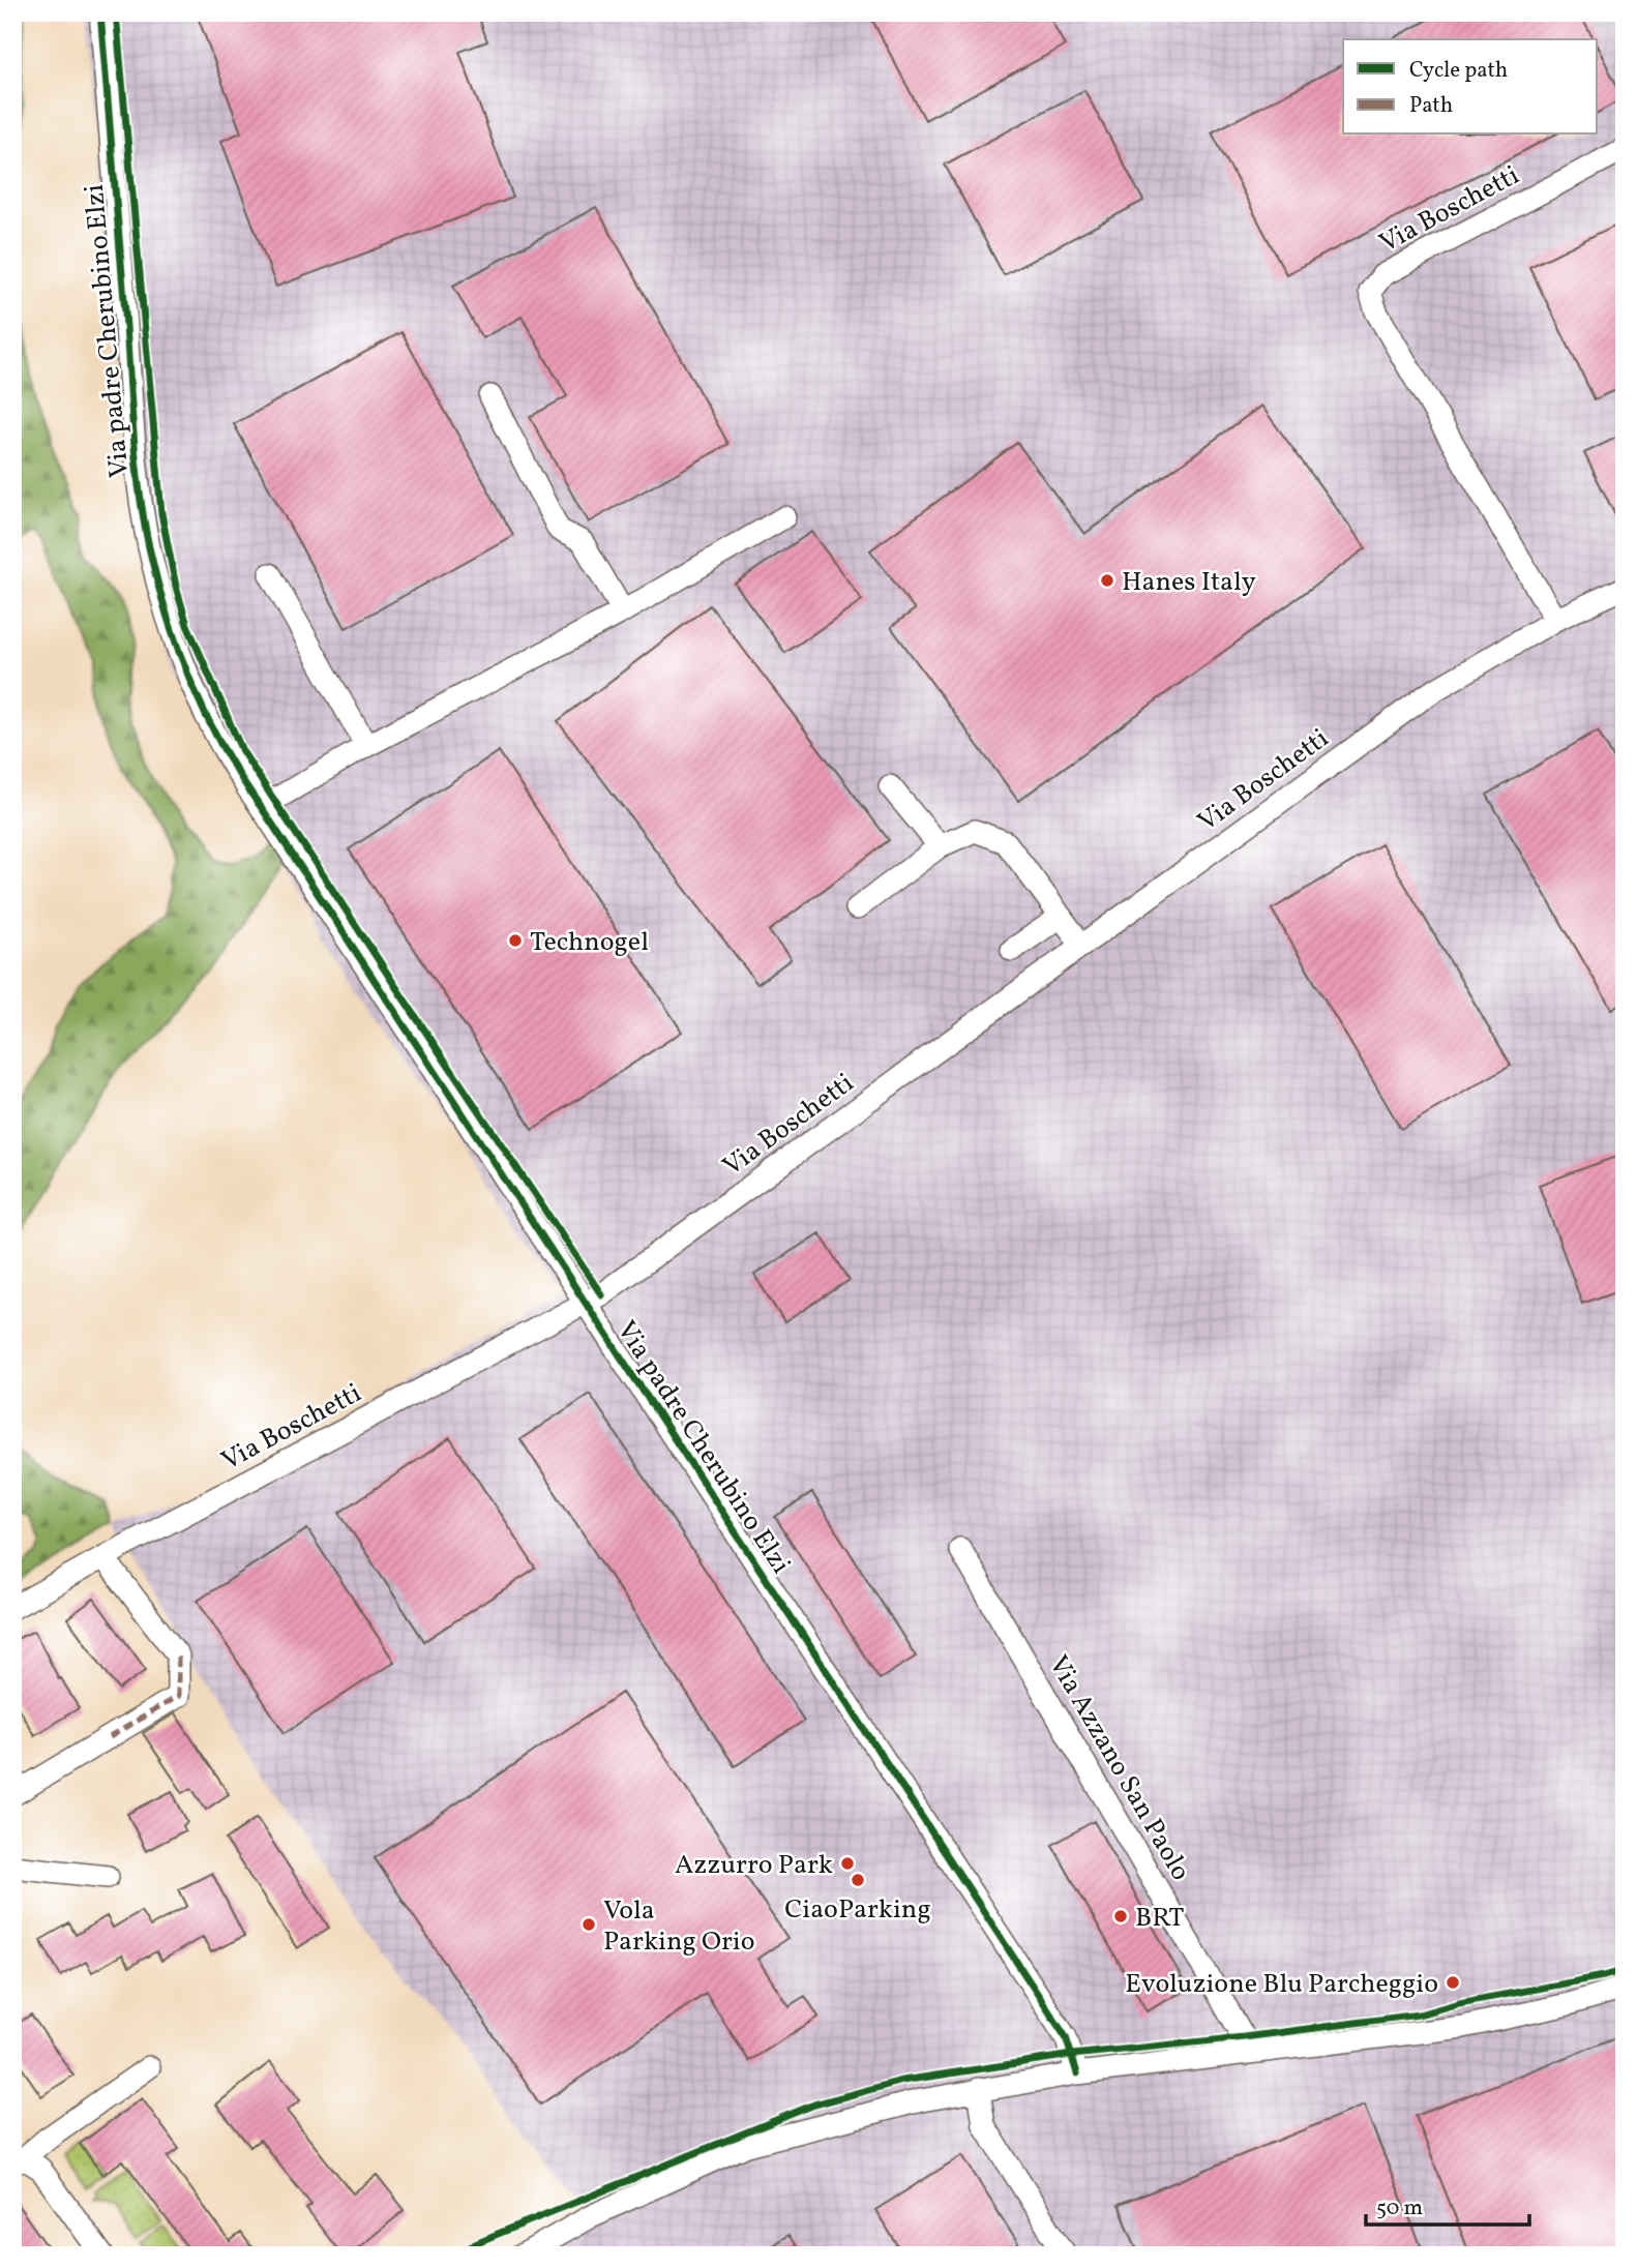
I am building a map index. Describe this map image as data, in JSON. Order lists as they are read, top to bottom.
{
  "streets": {
    "street": ["Via Boschetti", "Via padre Cherubino Elzi", "Via Azzano San Paolo"]
  },
  "crossings": [
    ["Via Boschetti", "Via padre Cherubino Elzi"]
  ],
  "places": [
    "Hanes Italy",
    "Technogel",
    "Azzurro Park",
    "CiaoParking",
    "BRT",
    "Vola Parking Orio",
    "Evoluzione Blu Parcheggio"
  ],
  "legend": ["Cycle path", "Path"],
  "scale_bar": "50 m"
}
